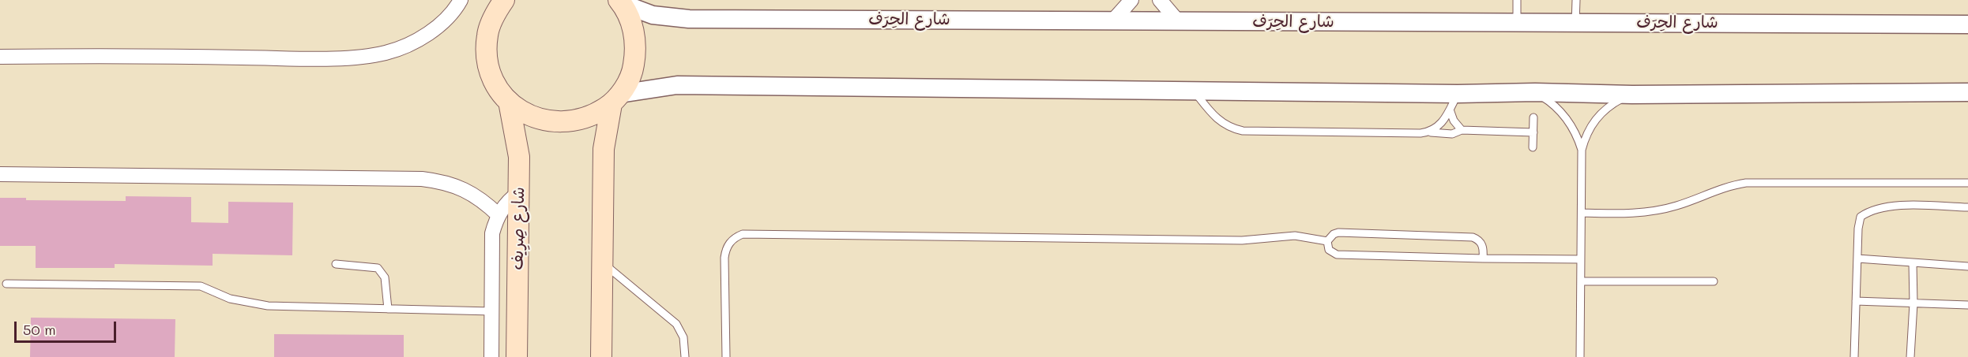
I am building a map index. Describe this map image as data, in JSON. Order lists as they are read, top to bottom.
{
  "streets": {
    "main road": ["شارع صِرِيف"],
    "street": ["شارع الحِرَف"]
  },
  "scale_bar": "50 m"
}
